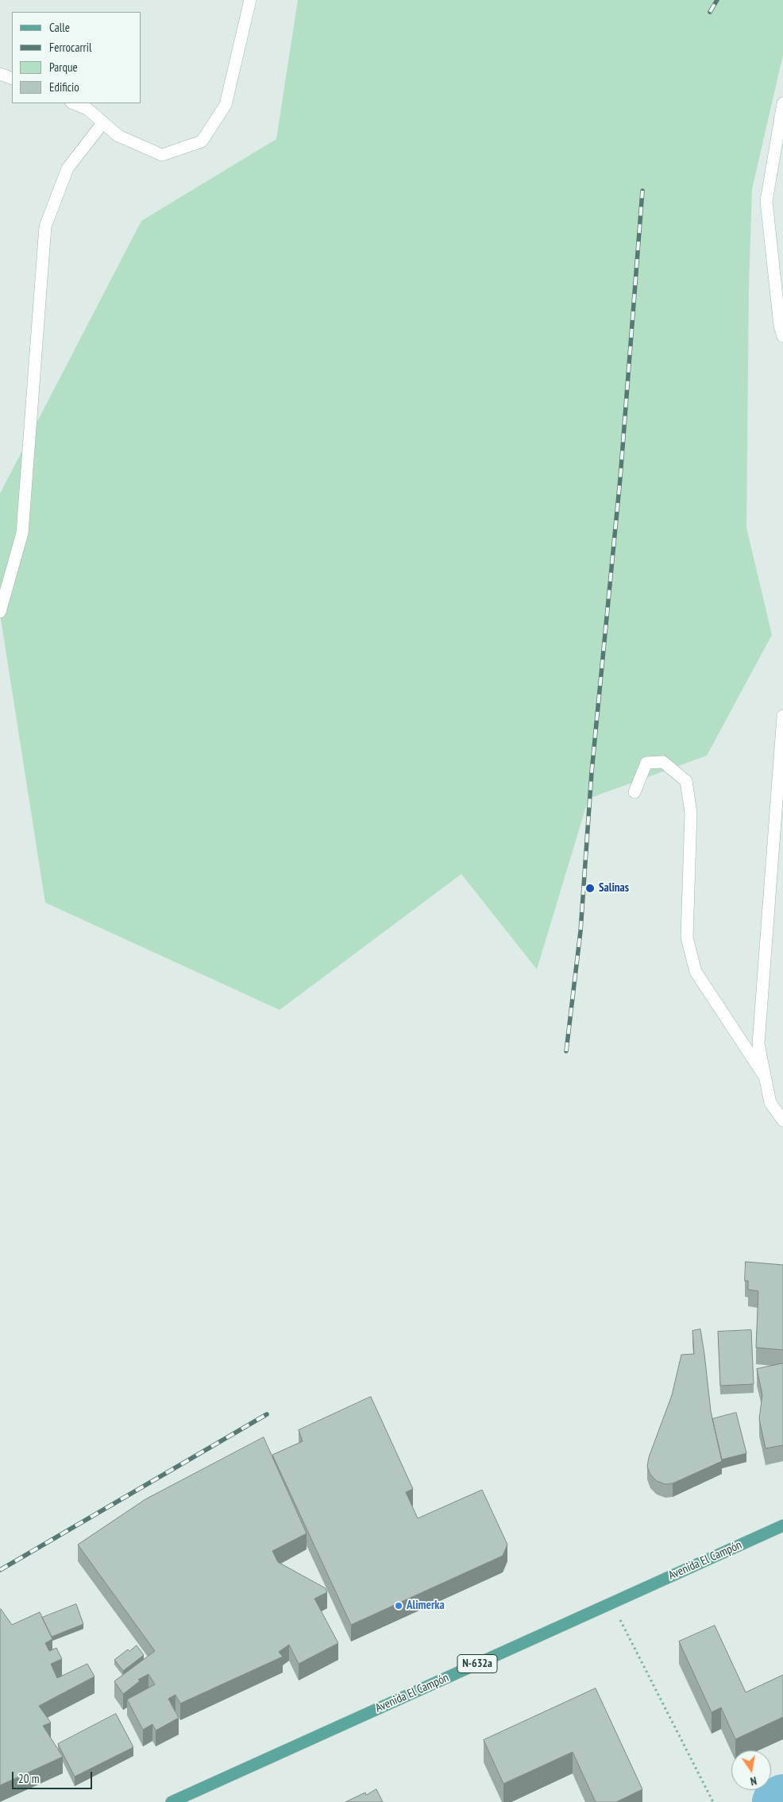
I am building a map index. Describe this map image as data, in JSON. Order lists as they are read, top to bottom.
{
  "streets": {
    "main road": ["Avenida El Campón", "N-632a"]
  },
  "places": ["Salinas", "Alimerka"],
  "legend": [
    "Calle",
    "Ferrocarril",
    "Parque",
    "Edificio"
  ],
  "scale_bar": "20 m",
  "north": "bottom"
}
